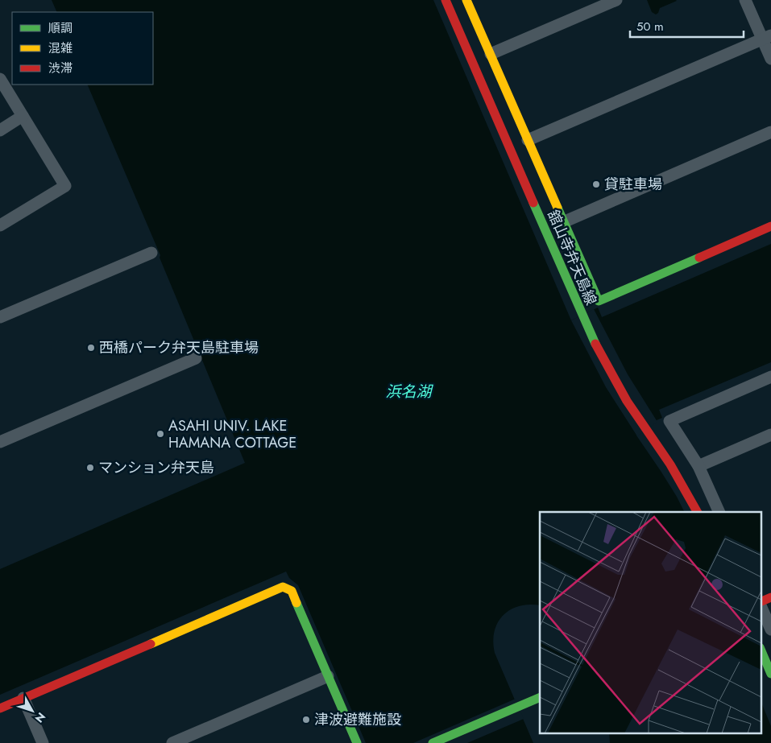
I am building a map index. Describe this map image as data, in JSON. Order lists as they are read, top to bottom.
{
  "streets": {
    "street": ["舘山寺弁天島線"]
  },
  "water": ["浜名湖"],
  "places": [
    "貸駐車場",
    "西橋パーク弁天島駐車場",
    "ASAHI UNIV. LAKE HAMANA COTTAGE",
    "マンション弁天島",
    "津波避難施設"
  ],
  "legend": ["順調", "混雑", "渋滞"],
  "scale_bar": "50 m",
  "north": "bottom right"
}
